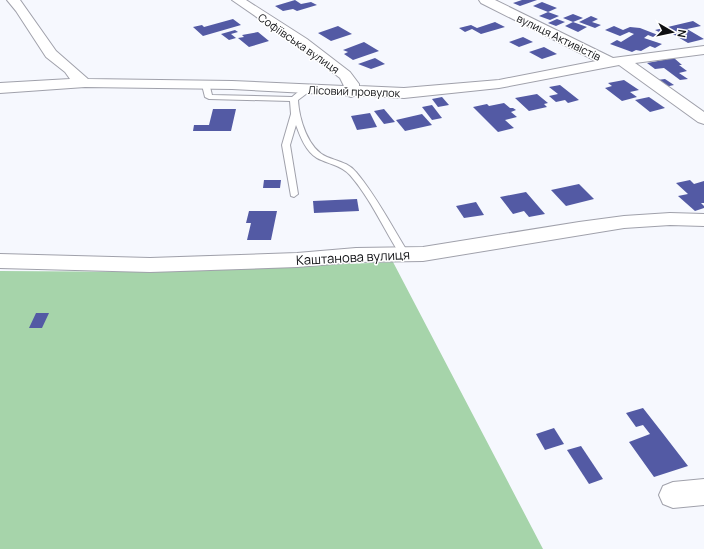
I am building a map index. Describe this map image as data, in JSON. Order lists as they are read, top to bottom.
{
  "streets": {
    "street": [
      "вулиця Активістів",
      "Софіївська вулиця",
      "Лісовий провулок",
      "Каштанова вулиця"
    ]
  },
  "crossings": [
    ["вулиця Активістів", "Лісовий провулок"],
    ["Софіївська вулиця", "Лісовий провулок"]
  ],
  "north": "right"
}
